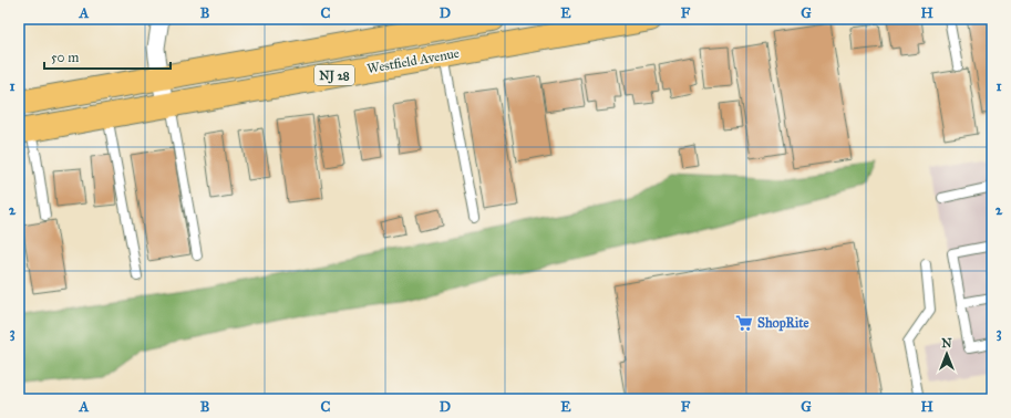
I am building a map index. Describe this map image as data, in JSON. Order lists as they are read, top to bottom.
{
  "streets": {
    "main road": ["Westfield Avenue", "NJ 28"]
  },
  "places": {
    "supermarket": ["ShopRite"]
  },
  "scale_bar": "50 m",
  "north": "top",
  "grid": {
    "columns": [
      "A",
      "B",
      "C",
      "D",
      "E",
      "F",
      "G",
      "H"
    ],
    "rows": ["1", "2", "3"]
  }
}
